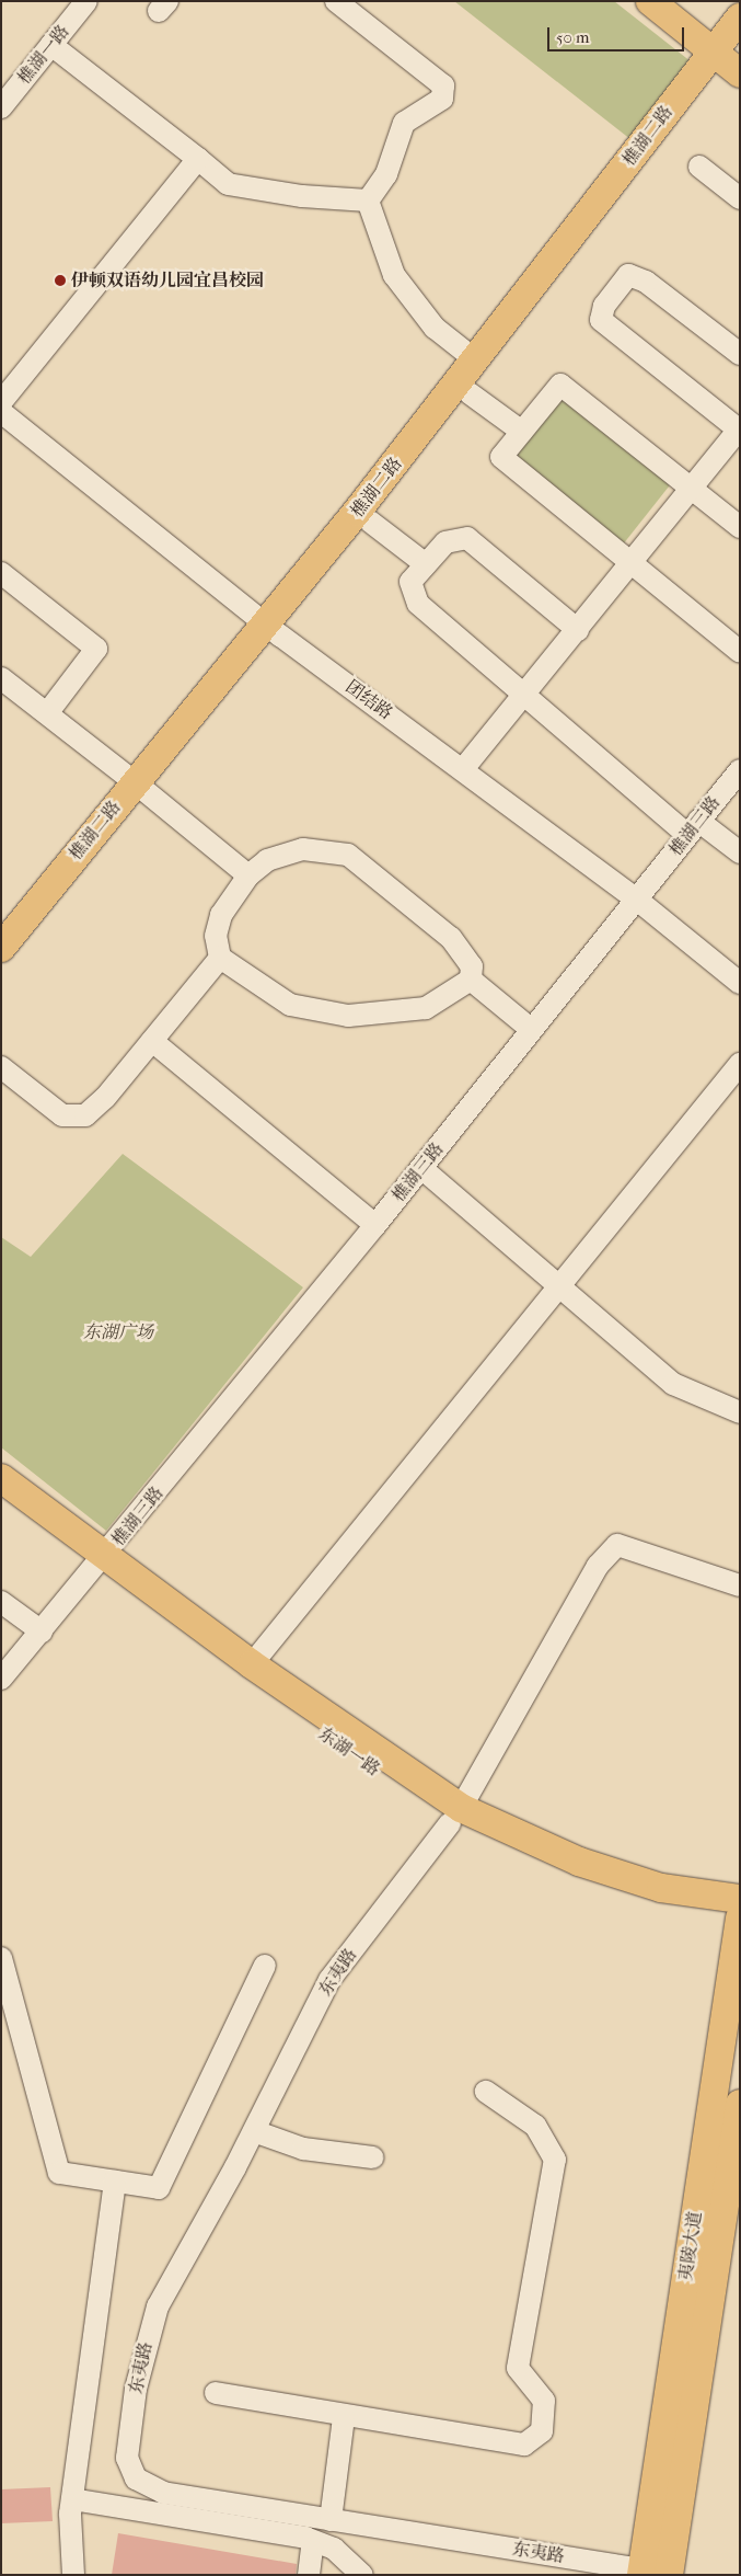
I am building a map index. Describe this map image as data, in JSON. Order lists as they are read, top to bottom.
{
  "streets": {
    "main road": ["樵湖二路", "东湖一路", "夷陵大道"],
    "street": [
      "樵湖一路",
      "团结路",
      "樵湖三路",
      "东夷路"
    ]
  },
  "crossings": [
    ["樵湖二路", "团结路"],
    ["团结路", "樵湖三路"],
    ["樵湖三路", "东湖一路"],
    ["东湖一路", "东夷路"],
    ["东湖一路", "夷陵大道"],
    ["东夷路", "夷陵大道"]
  ],
  "parks": ["东湖广场"],
  "places": ["伊顿双语幼儿园宜昌校园"],
  "scale_bar": "50 m"
}
